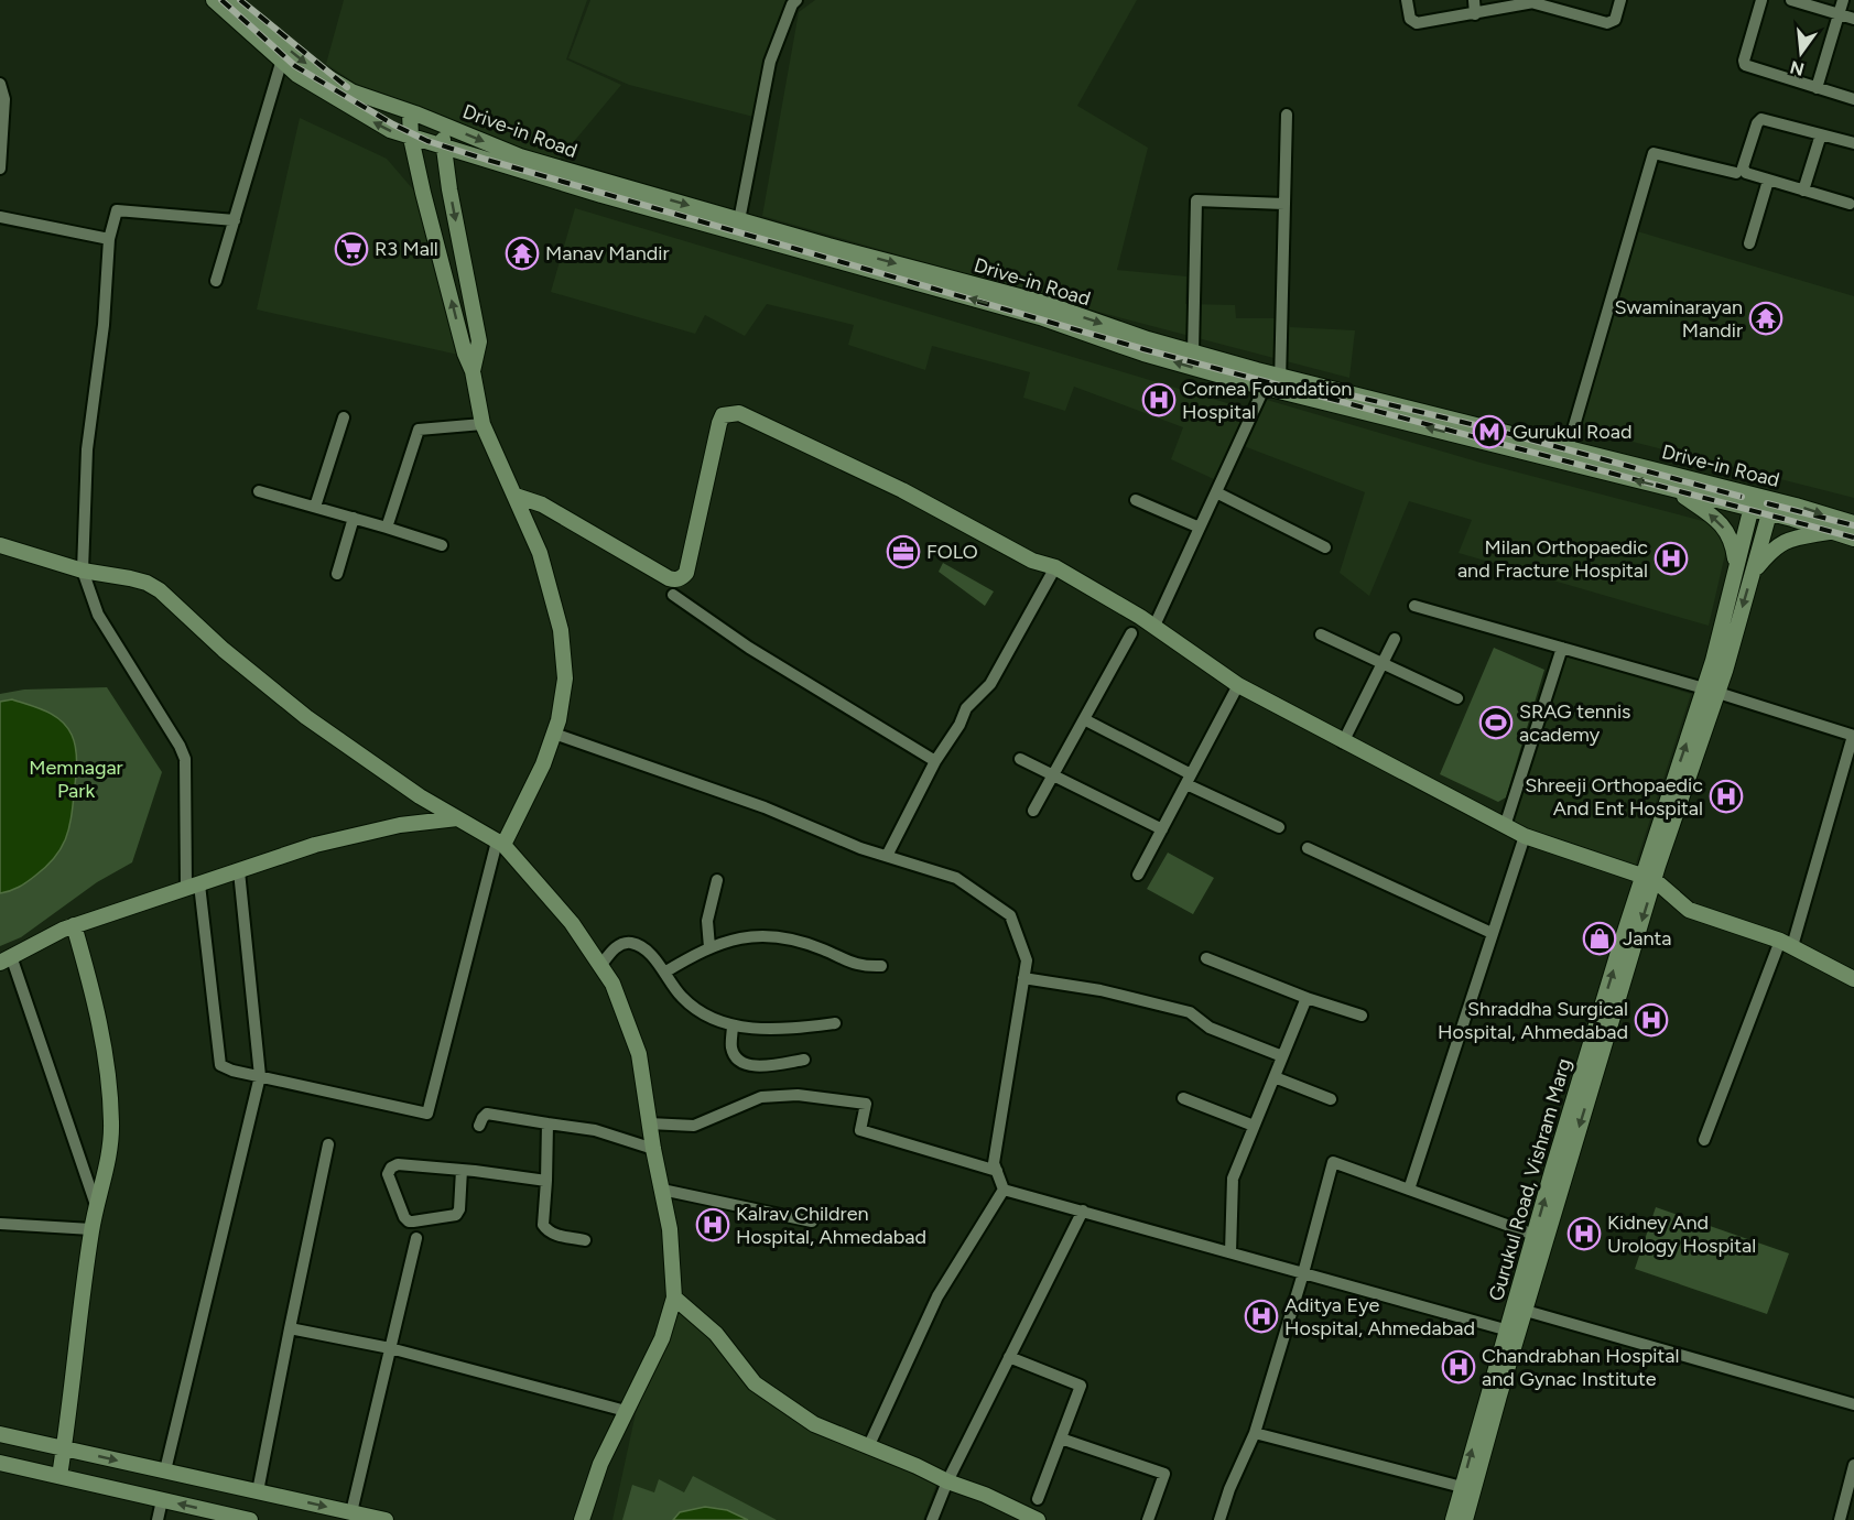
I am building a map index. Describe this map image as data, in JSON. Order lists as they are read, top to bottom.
{
  "streets": {
    "street": ["Drive-in Road", "Gurukul Road, Vishram Marg"]
  },
  "crossings": [
    ["Drive-in Road", "Gurukul Road, Vishram Marg"]
  ],
  "parks": ["Memnagar Park"],
  "places": {
    "supermarket": ["R3 Mall"],
    "temple": ["Manav Mandir", "Swaminarayan Mandir"],
    "hospital": [
      "Cornea Foundation Hospital",
      "Milan Orthopaedic and Fracture Hospital",
      "Shreeji Orthopaedic And Ent Hospital",
      "Shraddha Surgical Hospital, Ahmedabad",
      "Kalrav Children Hospital, Ahmedabad",
      "Kidney And Urology Hospital",
      "Aditya Eye Hospital, Ahmedabad",
      "Chandrabhan Hospital and Gynac Institute"
    ],
    "metro station": ["Gurukul Road"],
    "office": ["FOLO"],
    "sports": ["SRAG tennis academy"],
    "shop": ["Janta"]
  },
  "north": "bottom"
}
